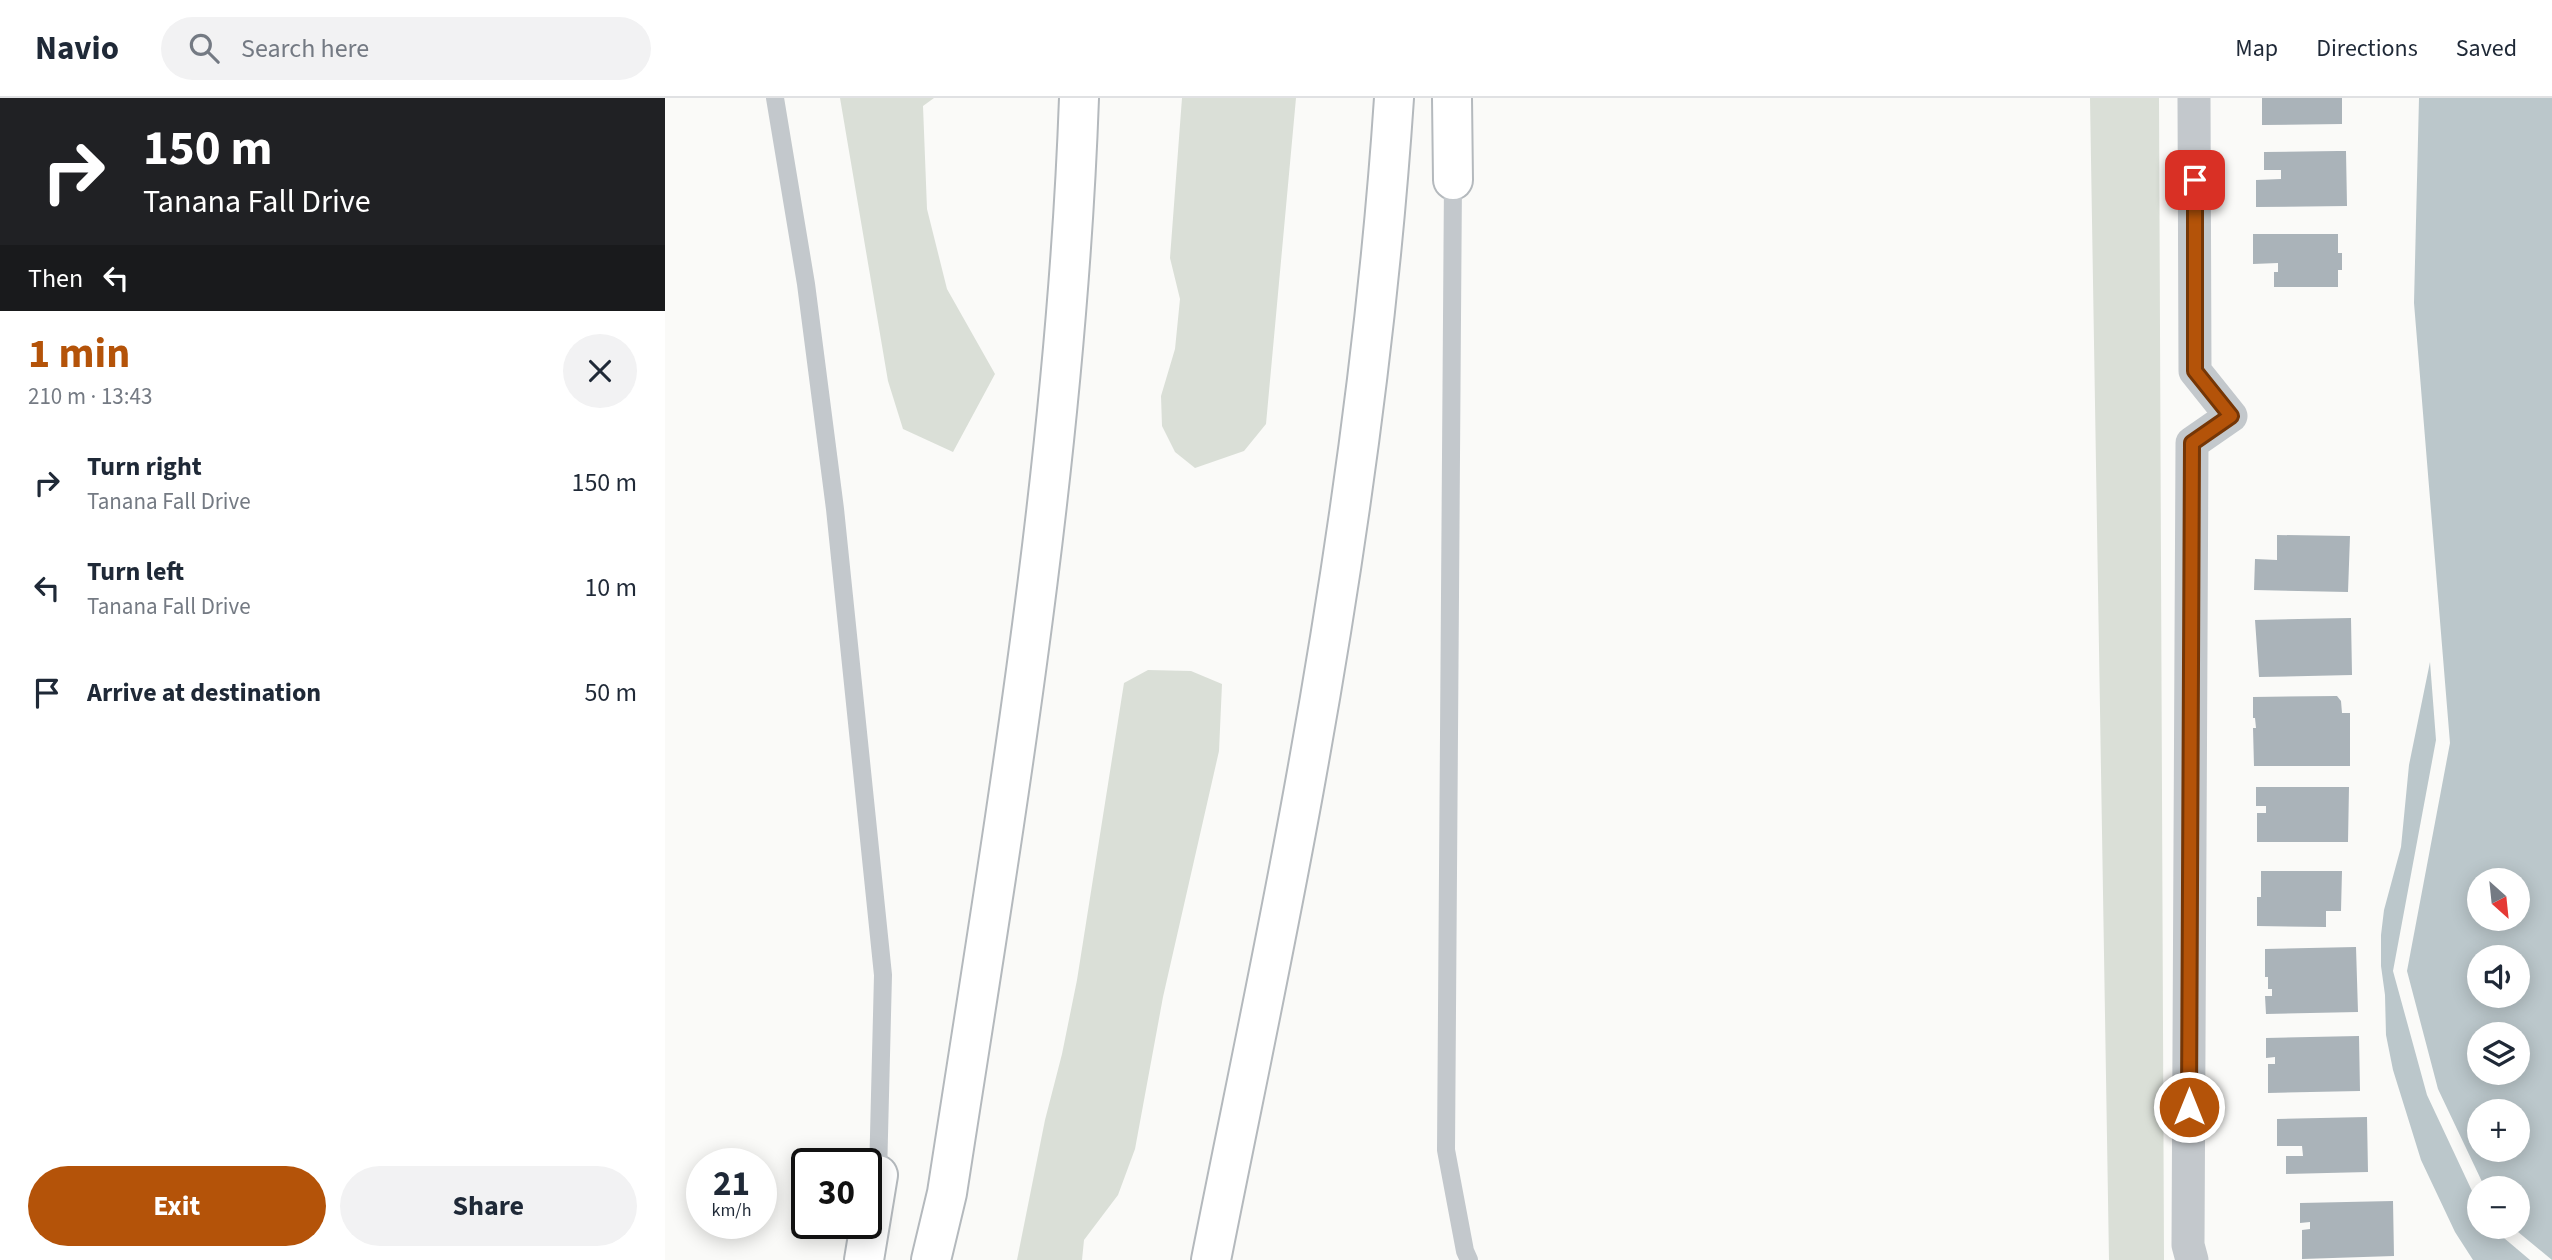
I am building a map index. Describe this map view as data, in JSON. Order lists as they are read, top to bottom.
{
  "north": "bottom right",
  "page": {
    "header": "Navio",
    "search": "Search here",
    "nav": ["Map", "Directions", "Saved"],
    "turn": ["150 m", "Tanana Fall Drive"],
    "then": "Then",
    "heading": ["1 min", "210 m · 13:43"],
    "list": [
      {
        "name": "Turn right",
        "note": "Tanana Fall Drive",
        "value": "150 m"
      },
      {
        "name": "Turn left",
        "note": "Tanana Fall Drive",
        "value": "10 m"
      },
      {
        "name": "Arrive at destination",
        "value": "50 m"
      }
    ],
    "map_buttons": ["+", "−"],
    "speed": "21 km/h",
    "limit": "30",
    "buttons": ["Exit", "Share"]
  }
}
